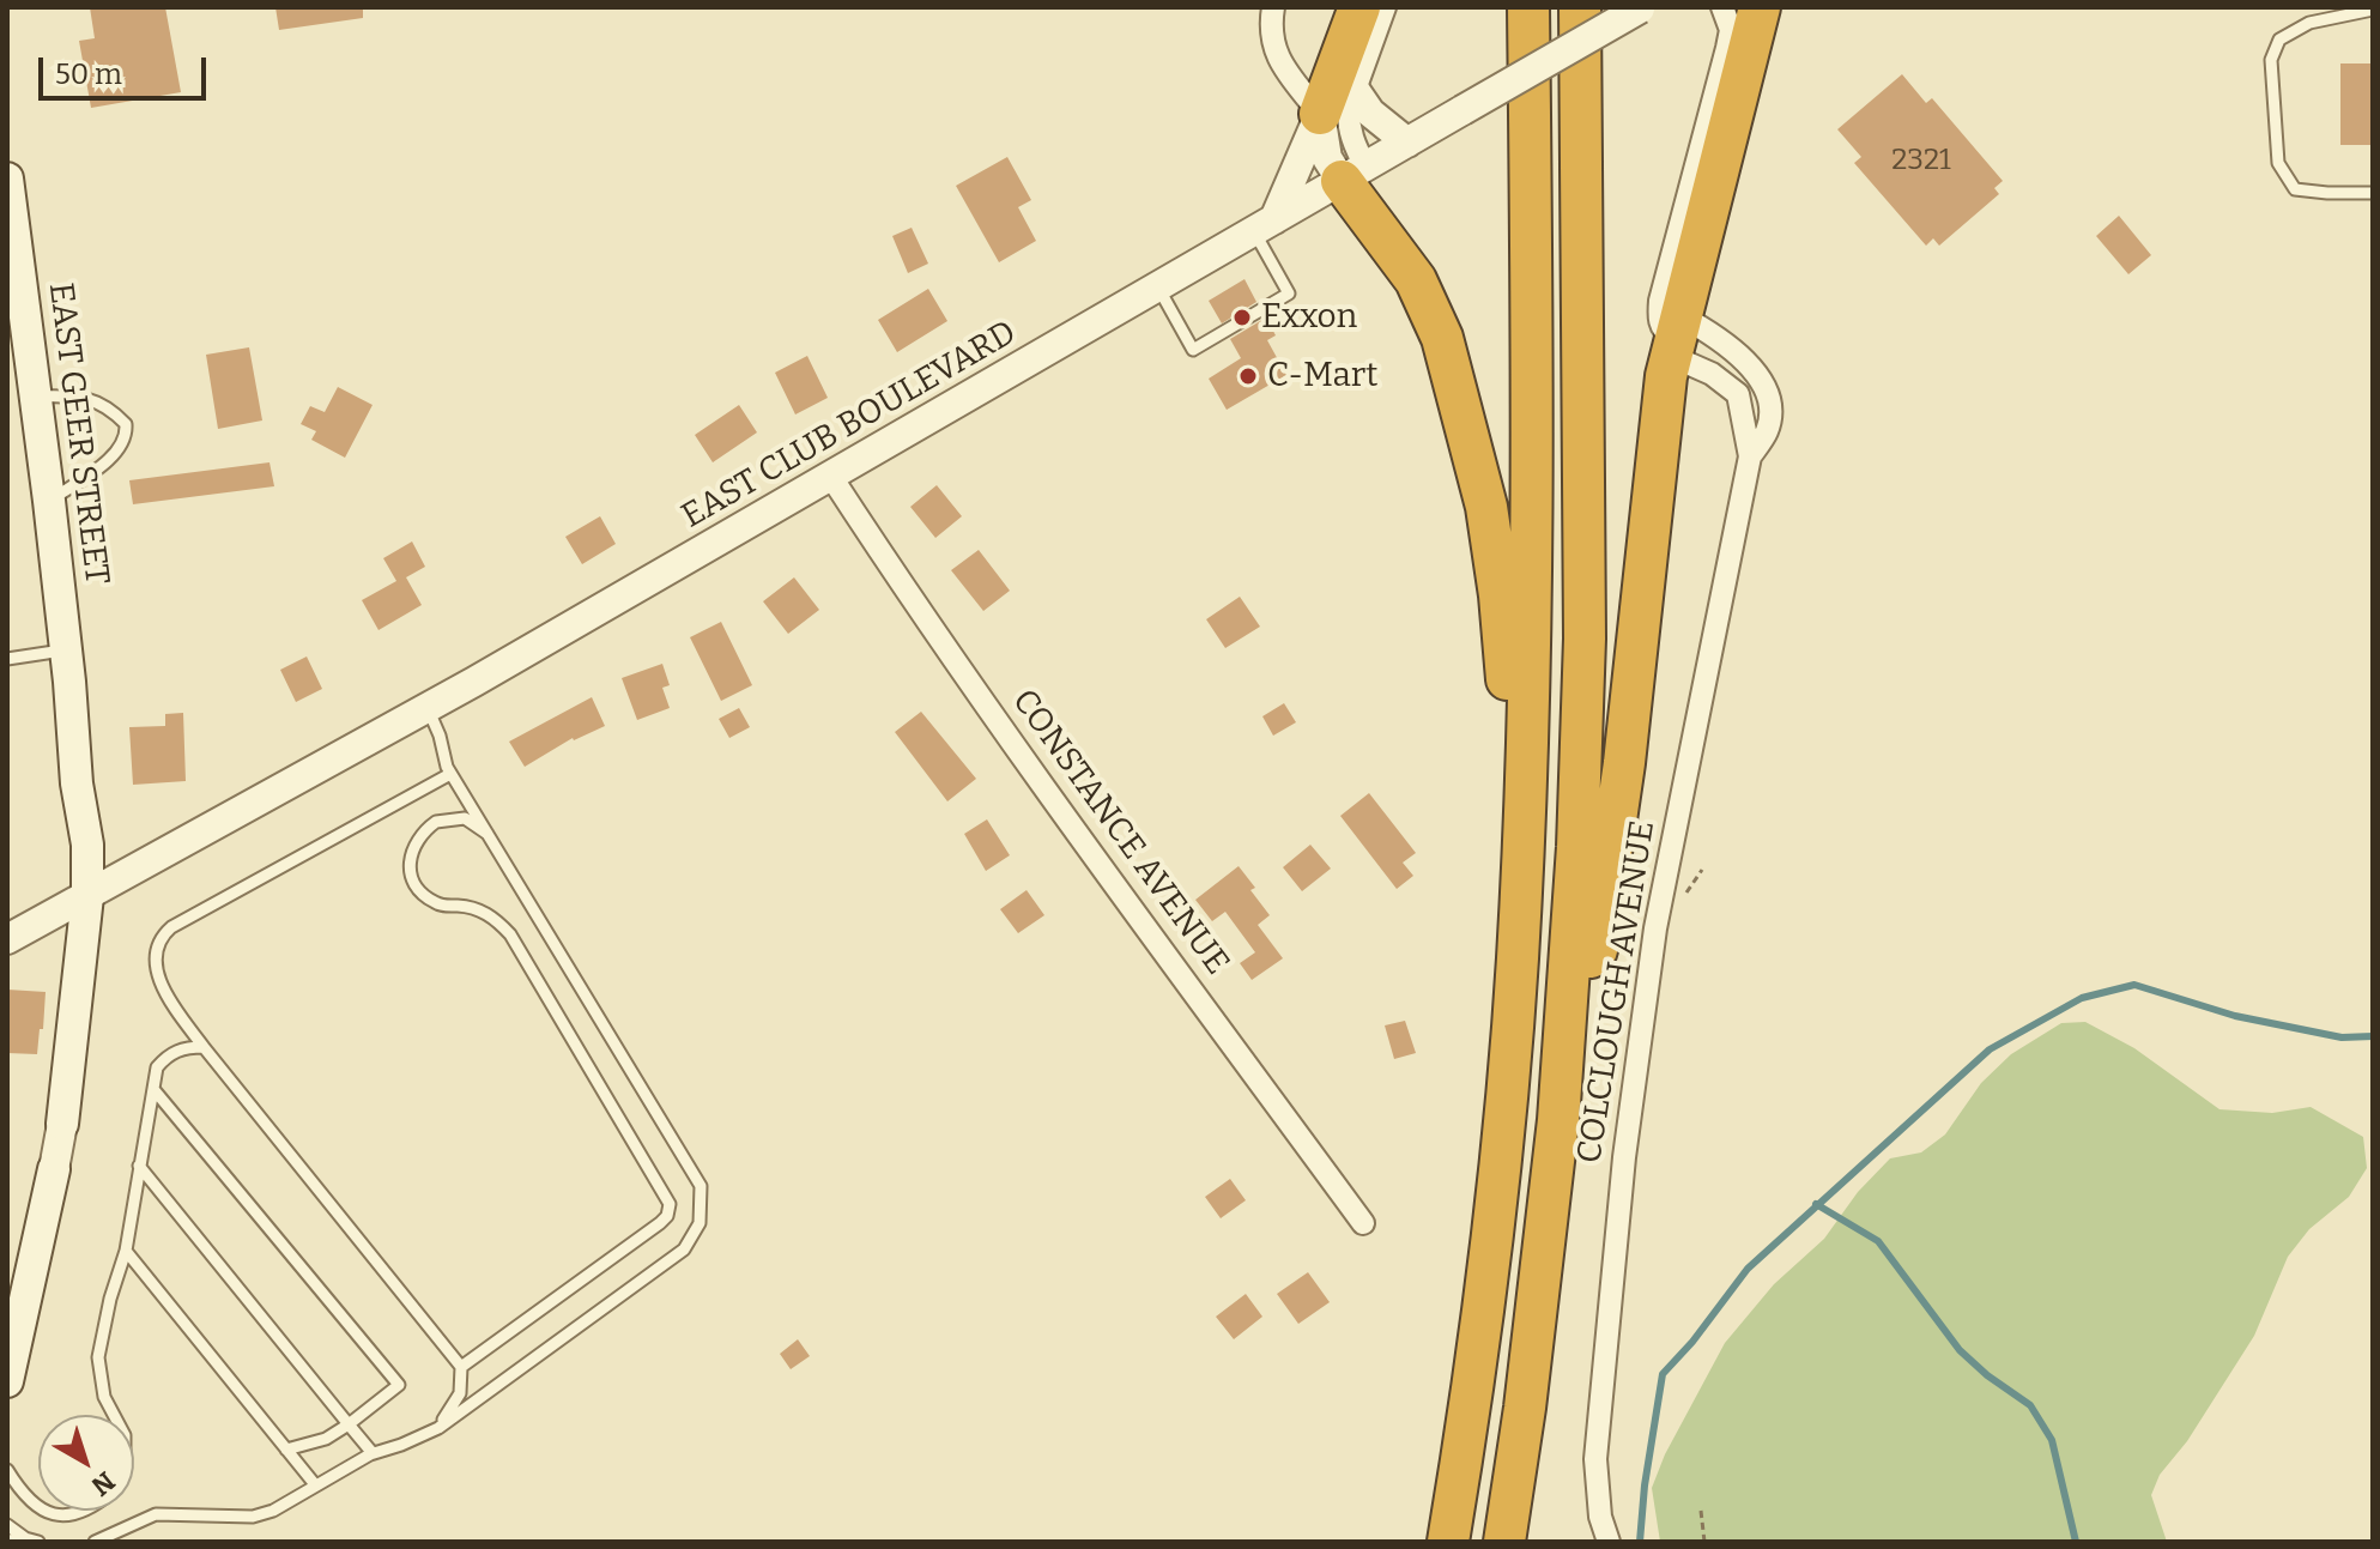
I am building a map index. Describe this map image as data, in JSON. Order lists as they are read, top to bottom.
{
  "streets": {
    "main road": ["EAST GEER STREET"],
    "street": ["EAST CLUB BOULEVARD", "CONSTANCE AVENUE", "COLCLOUGH AVENUE"]
  },
  "crossings": [
    ["EAST CLUB BOULEVARD", "EAST GEER STREET"],
    ["EAST CLUB BOULEVARD", "CONSTANCE AVENUE"]
  ],
  "places": ["Exxon", "C-Mart"],
  "house_numbers": ["2321"],
  "scale_bar": "50 m",
  "north": "bottom right"
}
